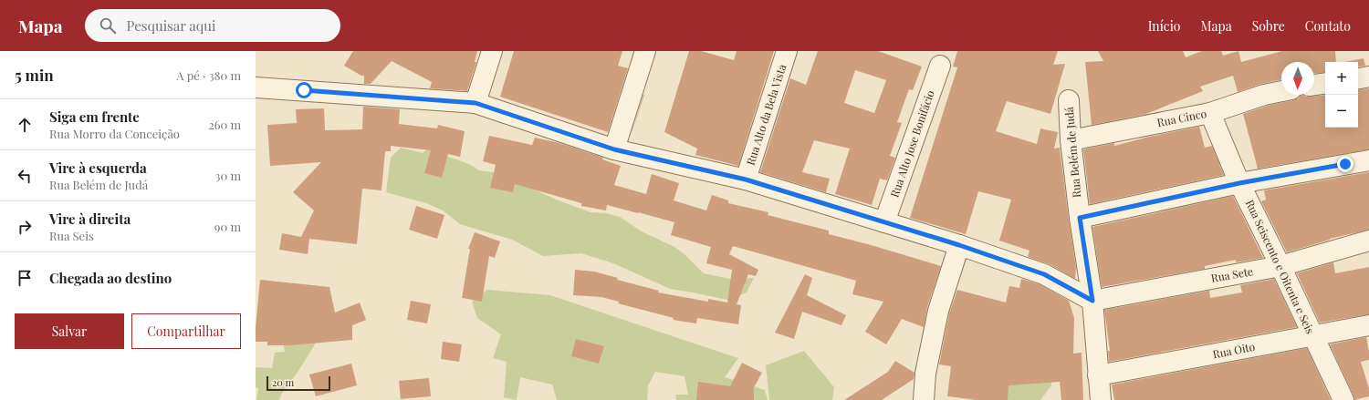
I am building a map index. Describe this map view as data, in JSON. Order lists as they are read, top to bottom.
{
  "streets": {
    "street": [
      "Rua Alto da Bela Vista",
      "Rua Cinco",
      "Rua Alto Jose Bonifácio",
      "Rua Belém de Judá",
      "Rua Seiscento e Oitenta e Seis",
      "Rua Sete",
      "Rua Oito"
    ]
  },
  "crossings": [
    ["Rua Cinco", "Rua Belém de Judá"],
    ["Rua Cinco", "Rua Seiscento e Oitenta e Seis"],
    ["Rua Belém de Judá", "Rua Sete"],
    ["Rua Belém de Judá", "Rua Oito"],
    ["Rua Seiscento e Oitenta e Seis", "Rua Sete"],
    ["Rua Seiscento e Oitenta e Seis", "Rua Oito"]
  ],
  "scale_bar": "20 m",
  "north": "bottom",
  "page": {
    "header": "Mapa",
    "search": "Pesquisar aqui",
    "nav": [
      "Início",
      "Mapa",
      "Sobre",
      "Contato"
    ],
    "heading": ["5 min", "A pé · 380 m"],
    "map_buttons": ["+", "−"],
    "list": [
      ["Siga em frente", "Rua Morro da Conceição", "260 m"],
      ["Vire à esquerda", "Rua Belém de Judá", "30 m"],
      ["Vire à direita", "Rua Seis", "90 m"],
      "Chegada ao destino"
    ],
    "buttons": ["Salvar", "Compartilhar"],
    "scale": "20 m"
  }
}
